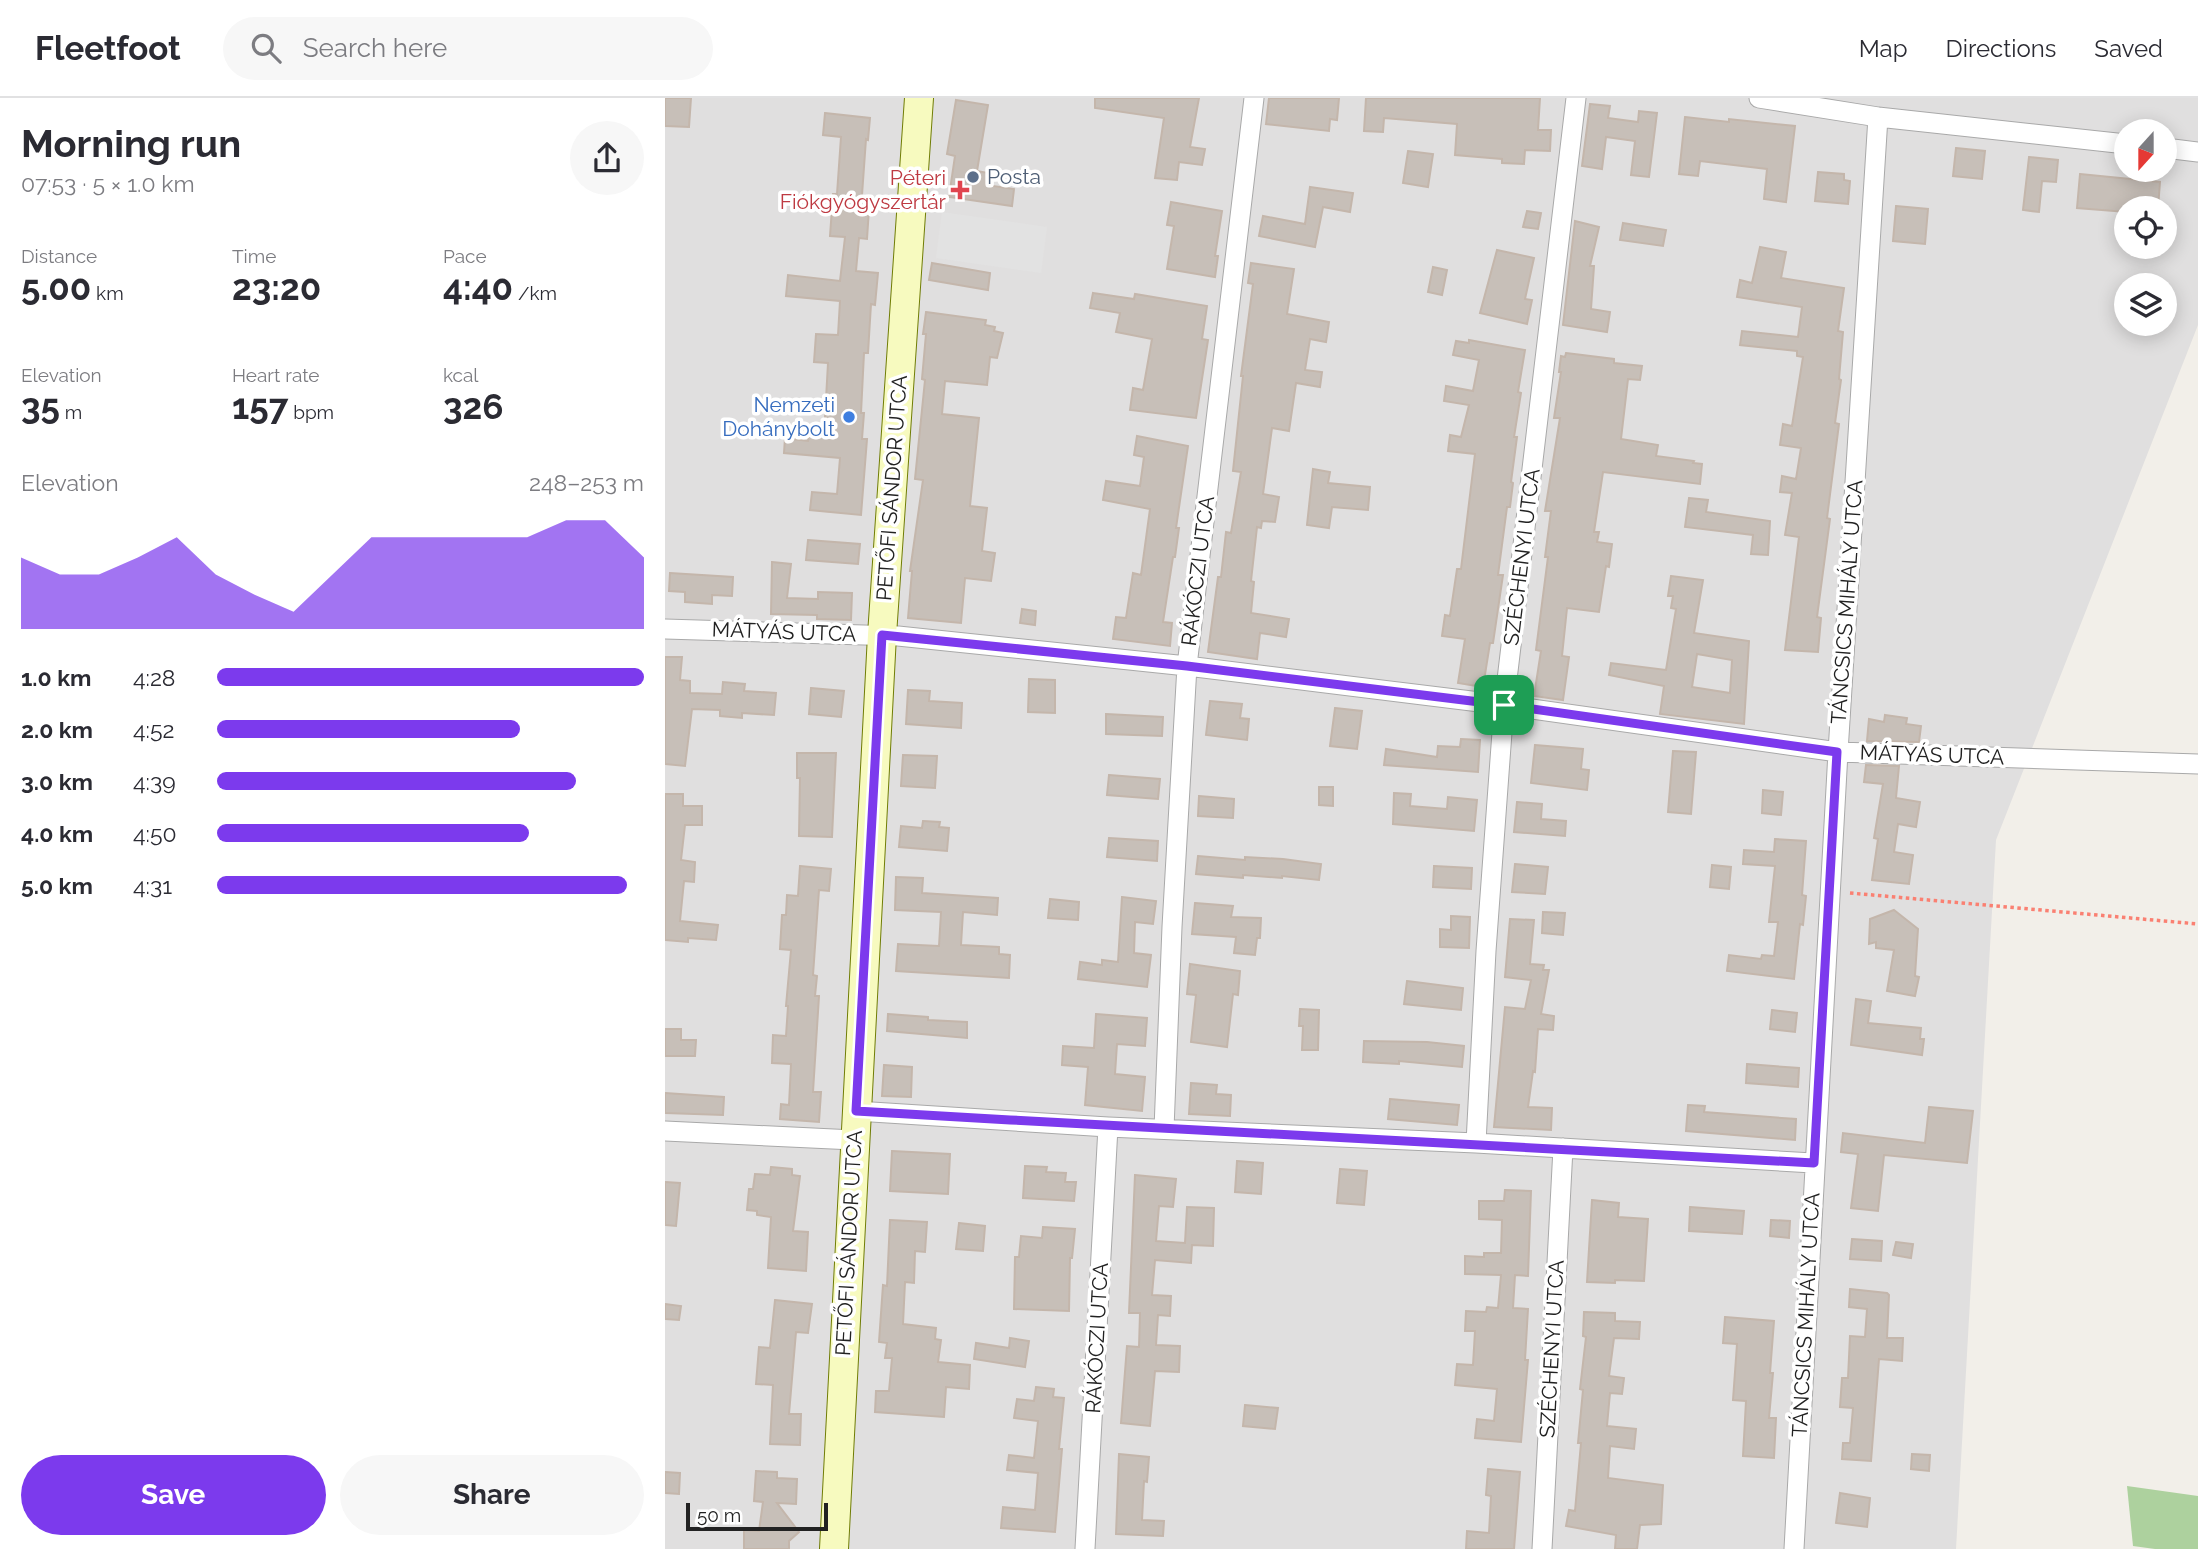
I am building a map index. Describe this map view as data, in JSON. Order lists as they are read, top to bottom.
{
  "streets": {
    "main road": ["PETŐFI SÁNDOR UTCA"],
    "street": [
      "SZÉCHENYI UTCA",
      "RÁKÓCZI UTCA",
      "TÁNCSICS MIHÁLY UTCA",
      "MÁTYÁS UTCA"
    ]
  },
  "crossings": [
    ["PETŐFI SÁNDOR UTCA", "MÁTYÁS UTCA"],
    ["SZÉCHENYI UTCA", "MÁTYÁS UTCA"],
    ["RÁKÓCZI UTCA", "MÁTYÁS UTCA"],
    ["TÁNCSICS MIHÁLY UTCA", "MÁTYÁS UTCA"]
  ],
  "places": {
    "other": ["Posta", "Nemzeti Dohánybolt"],
    "health": ["Péteri Fiókgyógyszertár"]
  },
  "scale_bar": "50 m",
  "north": "bottom",
  "page": {
    "header": "Fleetfoot",
    "search": "Search here",
    "nav": ["Map", "Directions", "Saved"],
    "heading": ["Morning run", "07:53 · 5 × 1.0 km"],
    "stats": [
      ["Distance", "5.00 km"],
      ["Time", "23:20"],
      ["Pace", "4:40 /km"],
      ["Elevation", "35 m"],
      ["Heart rate", "157 bpm"],
      ["kcal", "326"]
    ],
    "chart": ["Elevation", "248–253 m"],
    "list": [
      {
        "name": "1.0 km",
        "note": "4:28"
      },
      {
        "name": "2.0 km",
        "note": "4:52"
      },
      {
        "name": "3.0 km",
        "note": "4:39"
      },
      {
        "name": "4.0 km",
        "note": "4:50"
      },
      {
        "name": "5.0 km",
        "note": "4:31"
      }
    ],
    "buttons": ["Save", "Share"],
    "scale": "50 m"
  }
}
